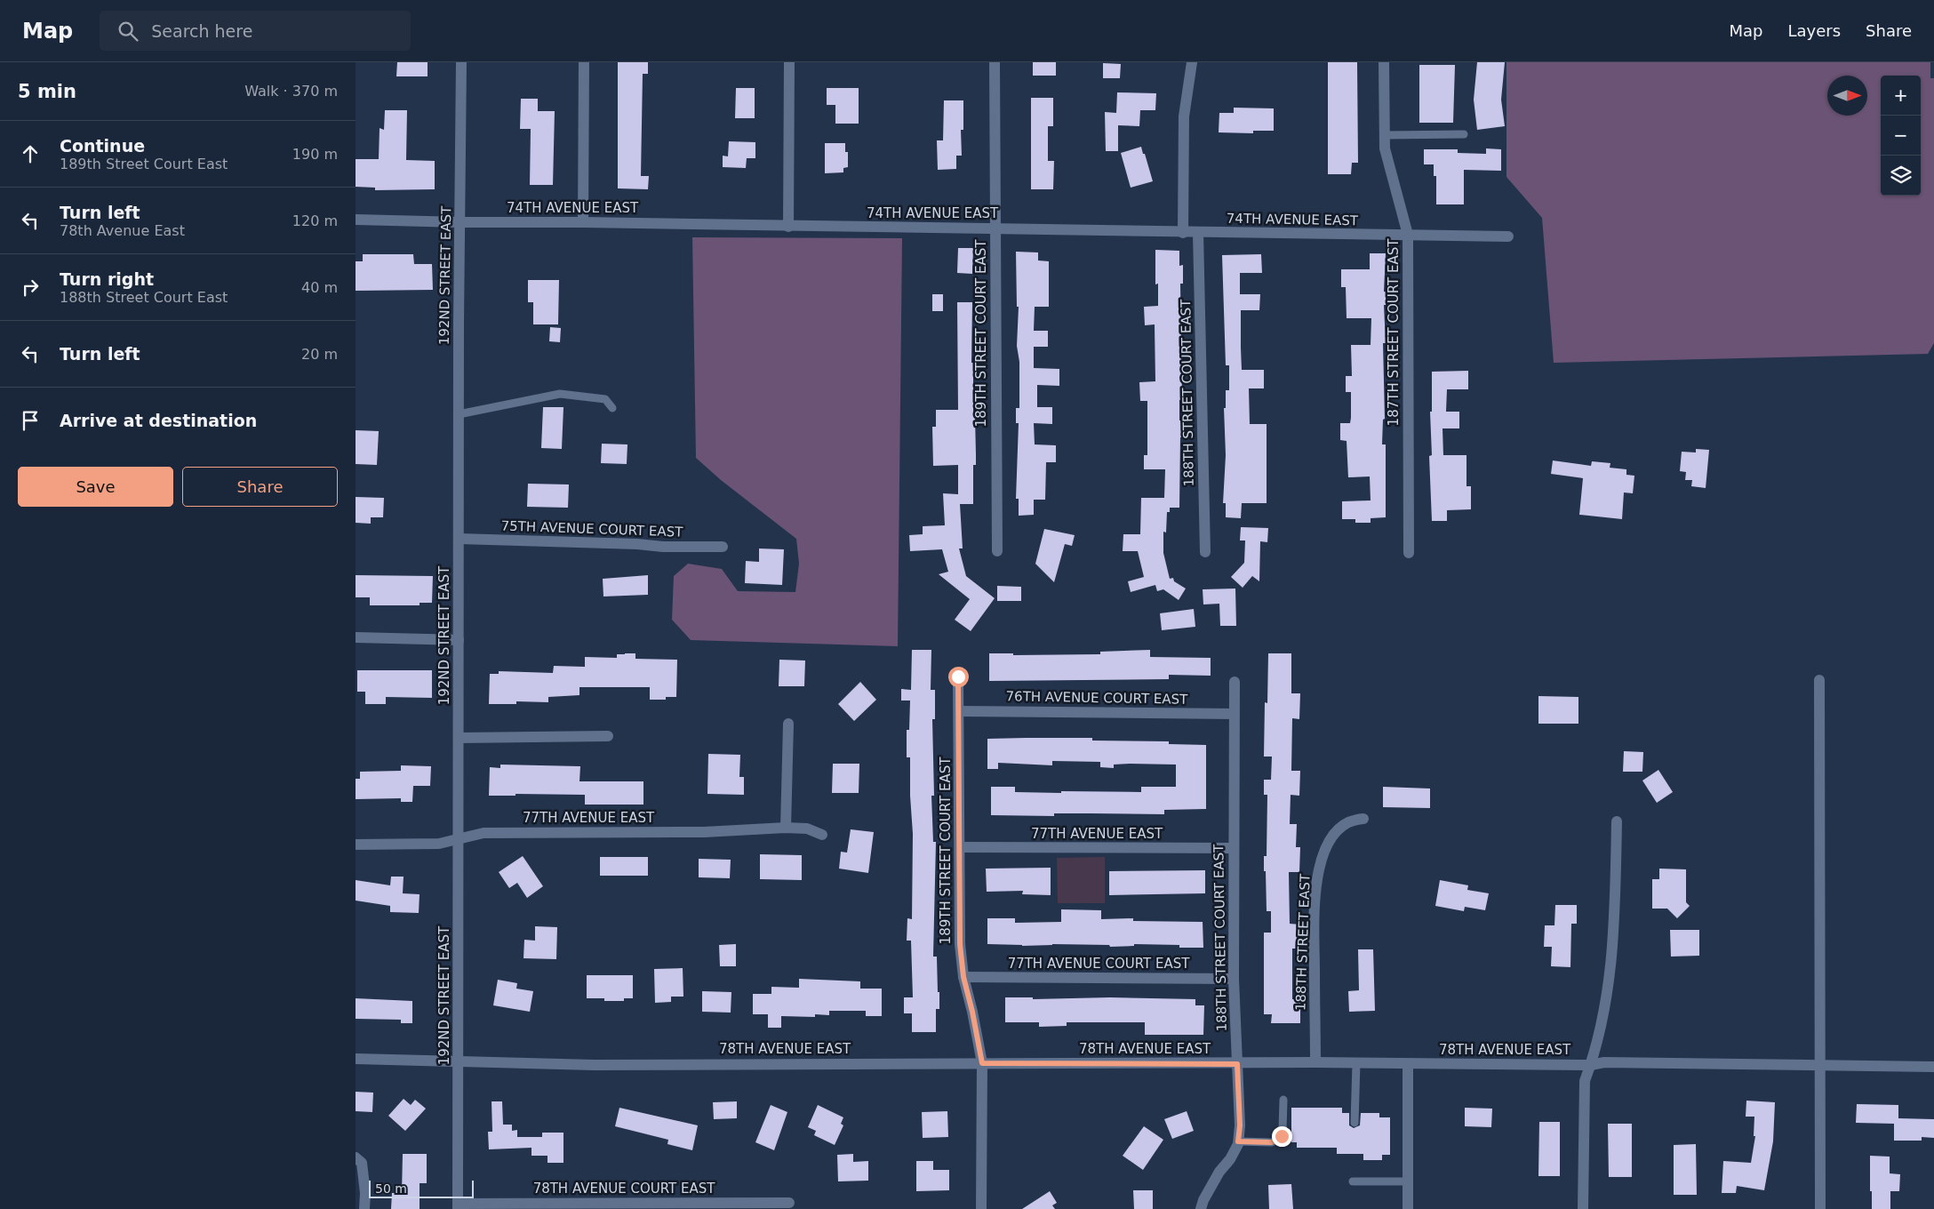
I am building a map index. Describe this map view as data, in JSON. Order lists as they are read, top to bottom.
{
  "streets": {
    "street": [
      "74TH AVENUE EAST",
      "192ND STREET EAST",
      "187TH STREET COURT EAST",
      "189TH STREET COURT EAST",
      "188TH STREET COURT EAST",
      "75TH AVENUE COURT EAST",
      "76TH AVENUE COURT EAST",
      "77TH AVENUE EAST",
      "188TH STREET EAST",
      "77TH AVENUE COURT EAST",
      "78TH AVENUE EAST",
      "78TH AVENUE COURT EAST"
    ]
  },
  "crossings": [
    ["74TH AVENUE EAST", "192ND STREET EAST"],
    ["74TH AVENUE EAST", "187TH STREET COURT EAST"],
    ["74TH AVENUE EAST", "189TH STREET COURT EAST"],
    ["74TH AVENUE EAST", "188TH STREET COURT EAST"],
    ["192ND STREET EAST", "75TH AVENUE COURT EAST"],
    ["192ND STREET EAST", "77TH AVENUE EAST"],
    ["192ND STREET EAST", "78TH AVENUE EAST"],
    ["192ND STREET EAST", "78TH AVENUE COURT EAST"],
    ["189TH STREET COURT EAST", "76TH AVENUE COURT EAST"],
    ["189TH STREET COURT EAST", "77TH AVENUE EAST"],
    ["189TH STREET COURT EAST", "77TH AVENUE COURT EAST"],
    ["189TH STREET COURT EAST", "78TH AVENUE EAST"],
    ["188TH STREET COURT EAST", "76TH AVENUE COURT EAST"],
    ["188TH STREET COURT EAST", "77TH AVENUE EAST"],
    ["188TH STREET COURT EAST", "77TH AVENUE COURT EAST"],
    ["188TH STREET COURT EAST", "78TH AVENUE EAST"],
    ["188TH STREET EAST", "78TH AVENUE EAST"]
  ],
  "scale_bar": "50 m",
  "north": "right",
  "page": {
    "header": "Map",
    "search": "Search here",
    "nav": ["Map", "Layers", "Share"],
    "heading": ["5 min", "Walk · 370 m"],
    "map_buttons": ["+", "−"],
    "list": [
      ["Continue", "189th Street Court East", "190 m"],
      ["Turn left", "78th Avenue East", "120 m"],
      ["Turn right", "188th Street Court East", "40 m"],
      ["Turn left", "20 m"],
      "Arrive at destination"
    ],
    "buttons": ["Save", "Share"],
    "scale": "50 m"
  }
}
